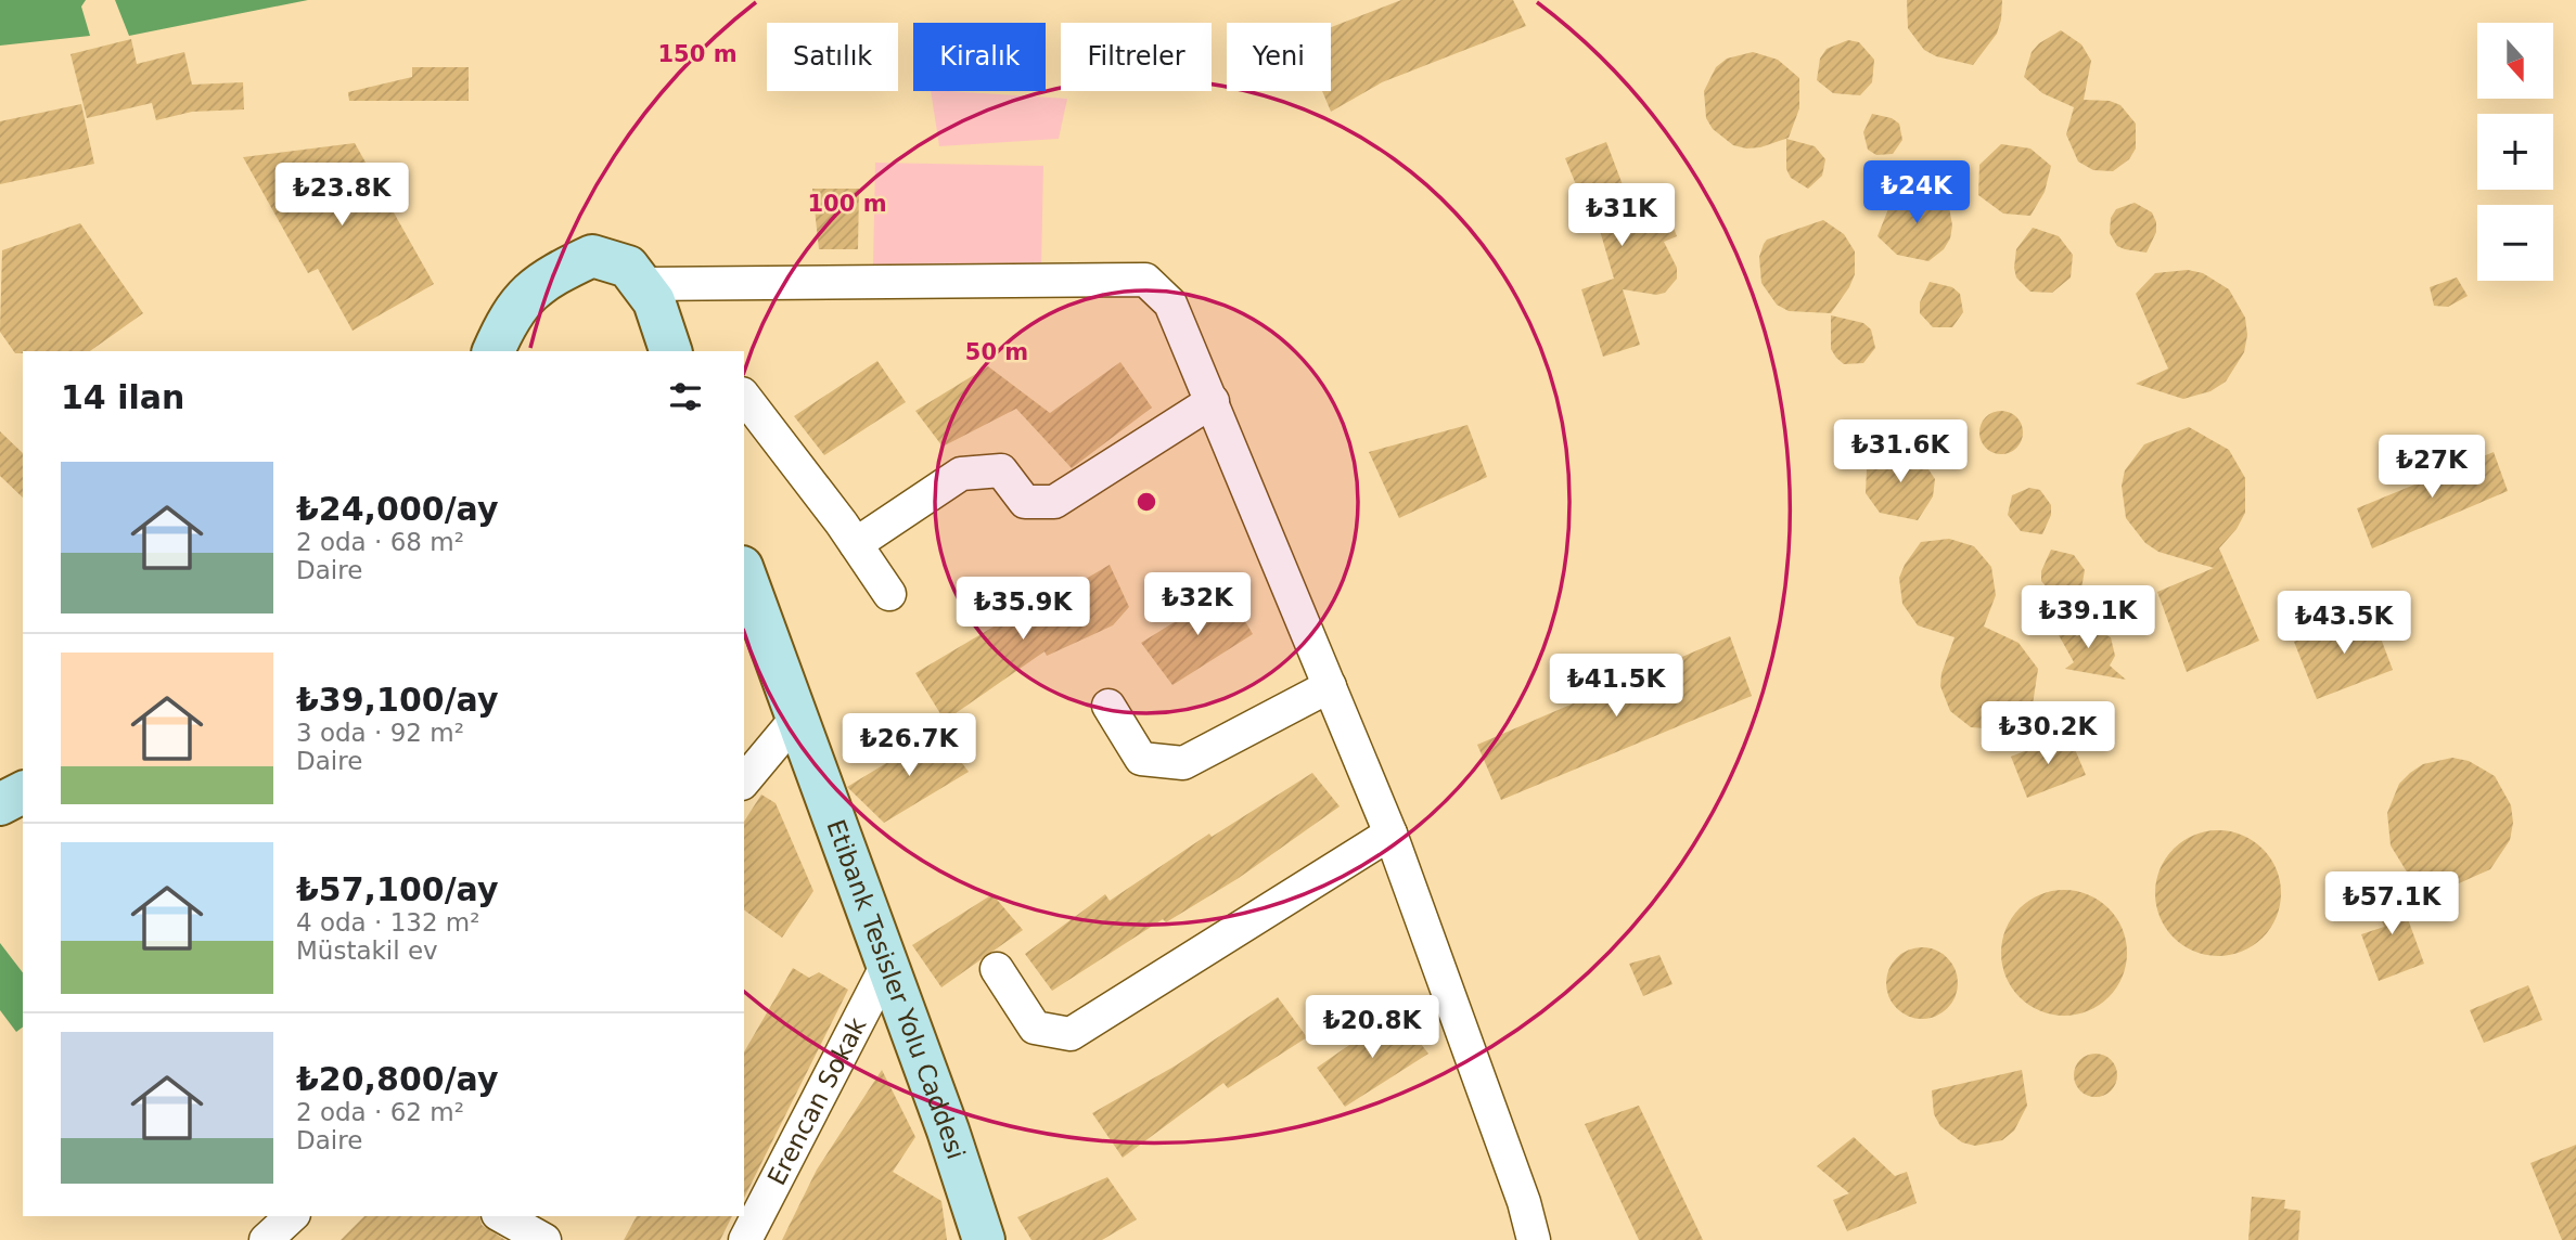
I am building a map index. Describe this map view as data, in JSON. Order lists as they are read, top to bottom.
{
  "streets": {
    "street": ["Etibank Tesisler Yolu Caddesi", "Erencan Sokak"]
  },
  "crossings": [
    ["Etibank Tesisler Yolu Caddesi", "Erencan Sokak"]
  ],
  "north": "bottom",
  "page": {
    "map_buttons": ["+", "−"],
    "chip": [
      "Satılık",
      "Kiralık",
      "Filtreler",
      "Yeni"
    ],
    "price": [
      "₺24K",
      "₺23.8K",
      "₺31K",
      "₺31.6K",
      "₺27K",
      "₺32K",
      "₺35.9K",
      "₺39.1K",
      "₺43.5K",
      "₺41.5K",
      "₺30.2K",
      "₺26.7K",
      "₺57.1K",
      "₺20.8K"
    ],
    "heading": "14 ilan",
    "list": [
      {
        "name": "₺24,000/ay",
        "note": "2 oda · 68 m² · Daire"
      },
      {
        "name": "₺39,100/ay",
        "note": "3 oda · 92 m² · Daire"
      },
      {
        "name": "₺57,100/ay",
        "note": "4 oda · 132 m² · Müstakil ev"
      },
      {
        "name": "₺20,800/ay",
        "note": "2 oda · 62 m² · Daire"
      }
    ]
  },
  "rings": ["150 m", "100 m", "50 m"]
}
